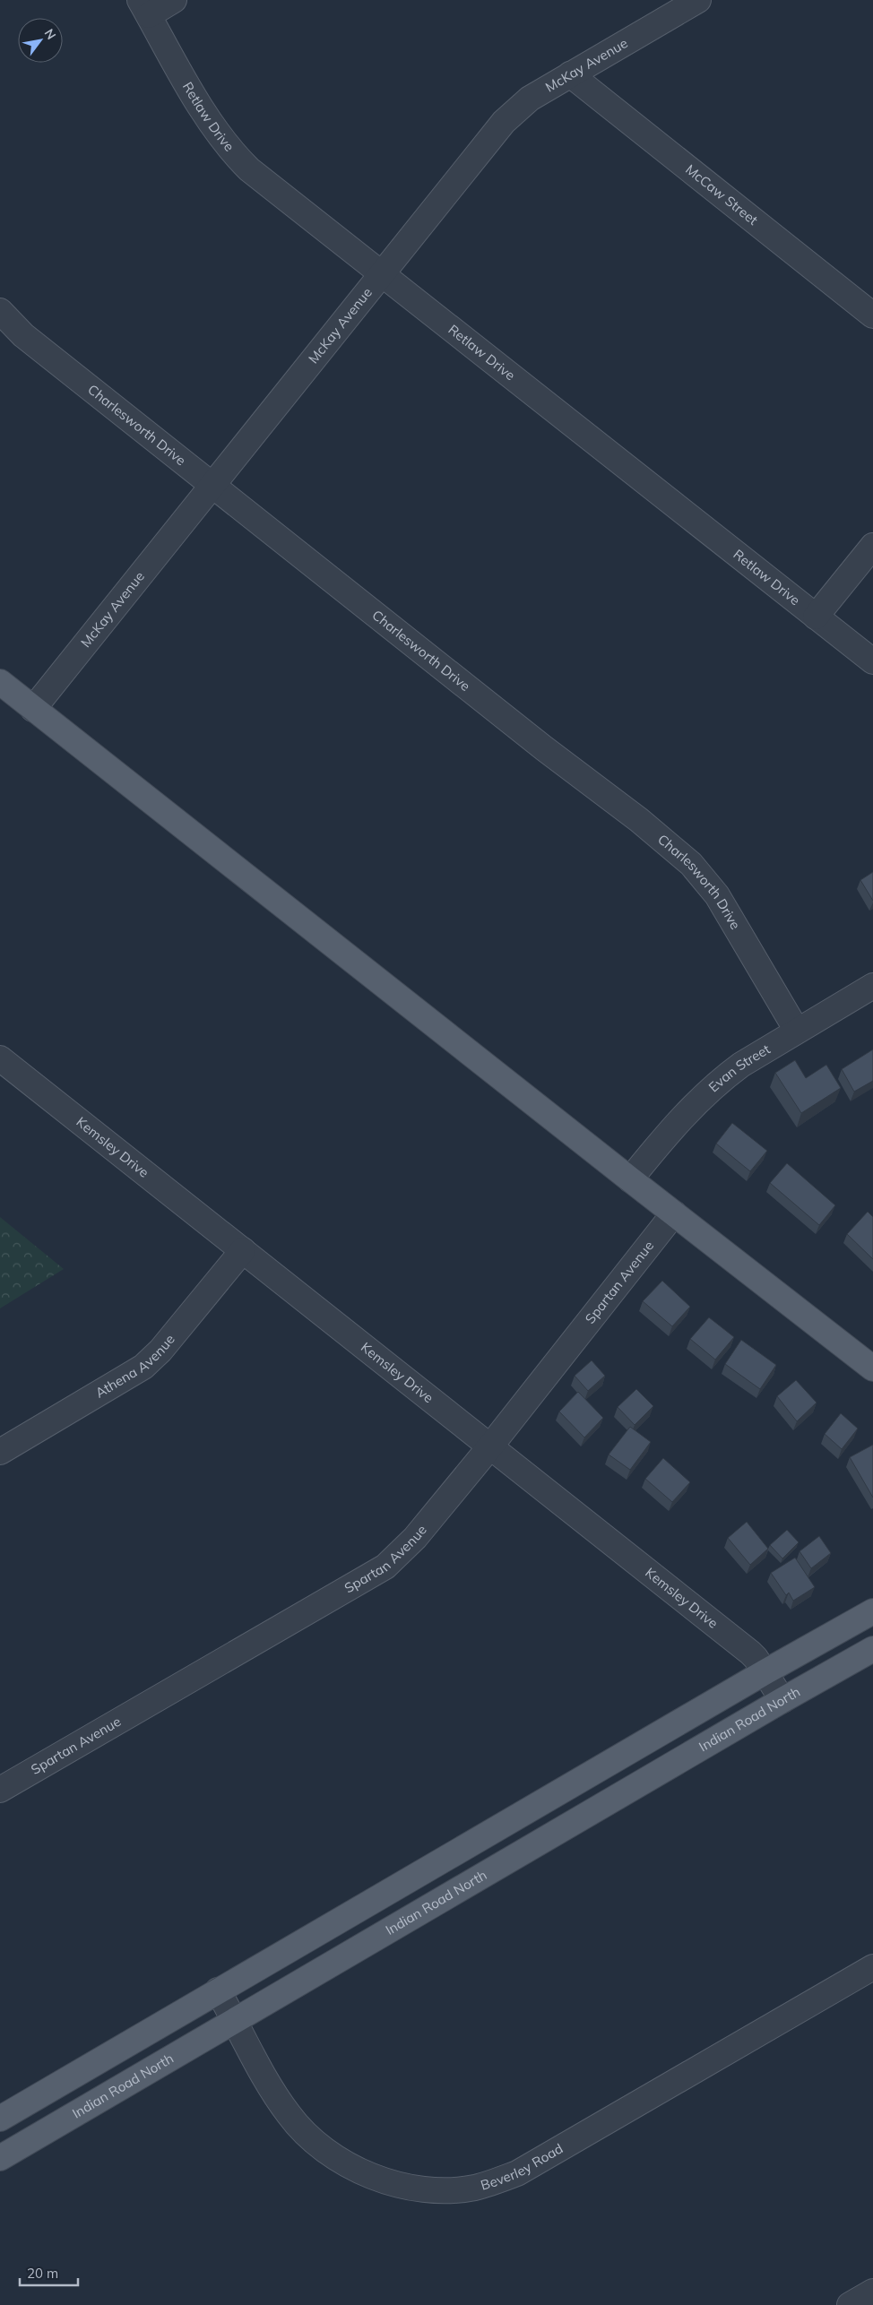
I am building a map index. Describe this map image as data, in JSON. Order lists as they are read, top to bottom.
{
  "streets": {
    "main road": ["Indian Road North"],
    "street": [
      "McKay Avenue",
      "Retlaw Drive",
      "McCaw Street",
      "Charlesworth Drive",
      "Evan Street",
      "Kemsley Drive",
      "Spartan Avenue",
      "Athena Avenue",
      "Beverley Road"
    ]
  },
  "crossings": [
    ["McKay Avenue", "Retlaw Drive"],
    ["McKay Avenue", "McCaw Street"],
    ["McKay Avenue", "Charlesworth Drive"],
    ["Charlesworth Drive", "Evan Street"],
    ["Kemsley Drive", "Spartan Avenue"],
    ["Kemsley Drive", "Athena Avenue"],
    ["Kemsley Drive", "Indian Road North"],
    ["Indian Road North", "Beverley Road"]
  ],
  "scale_bar": "20 m",
  "north": "top right"
}
